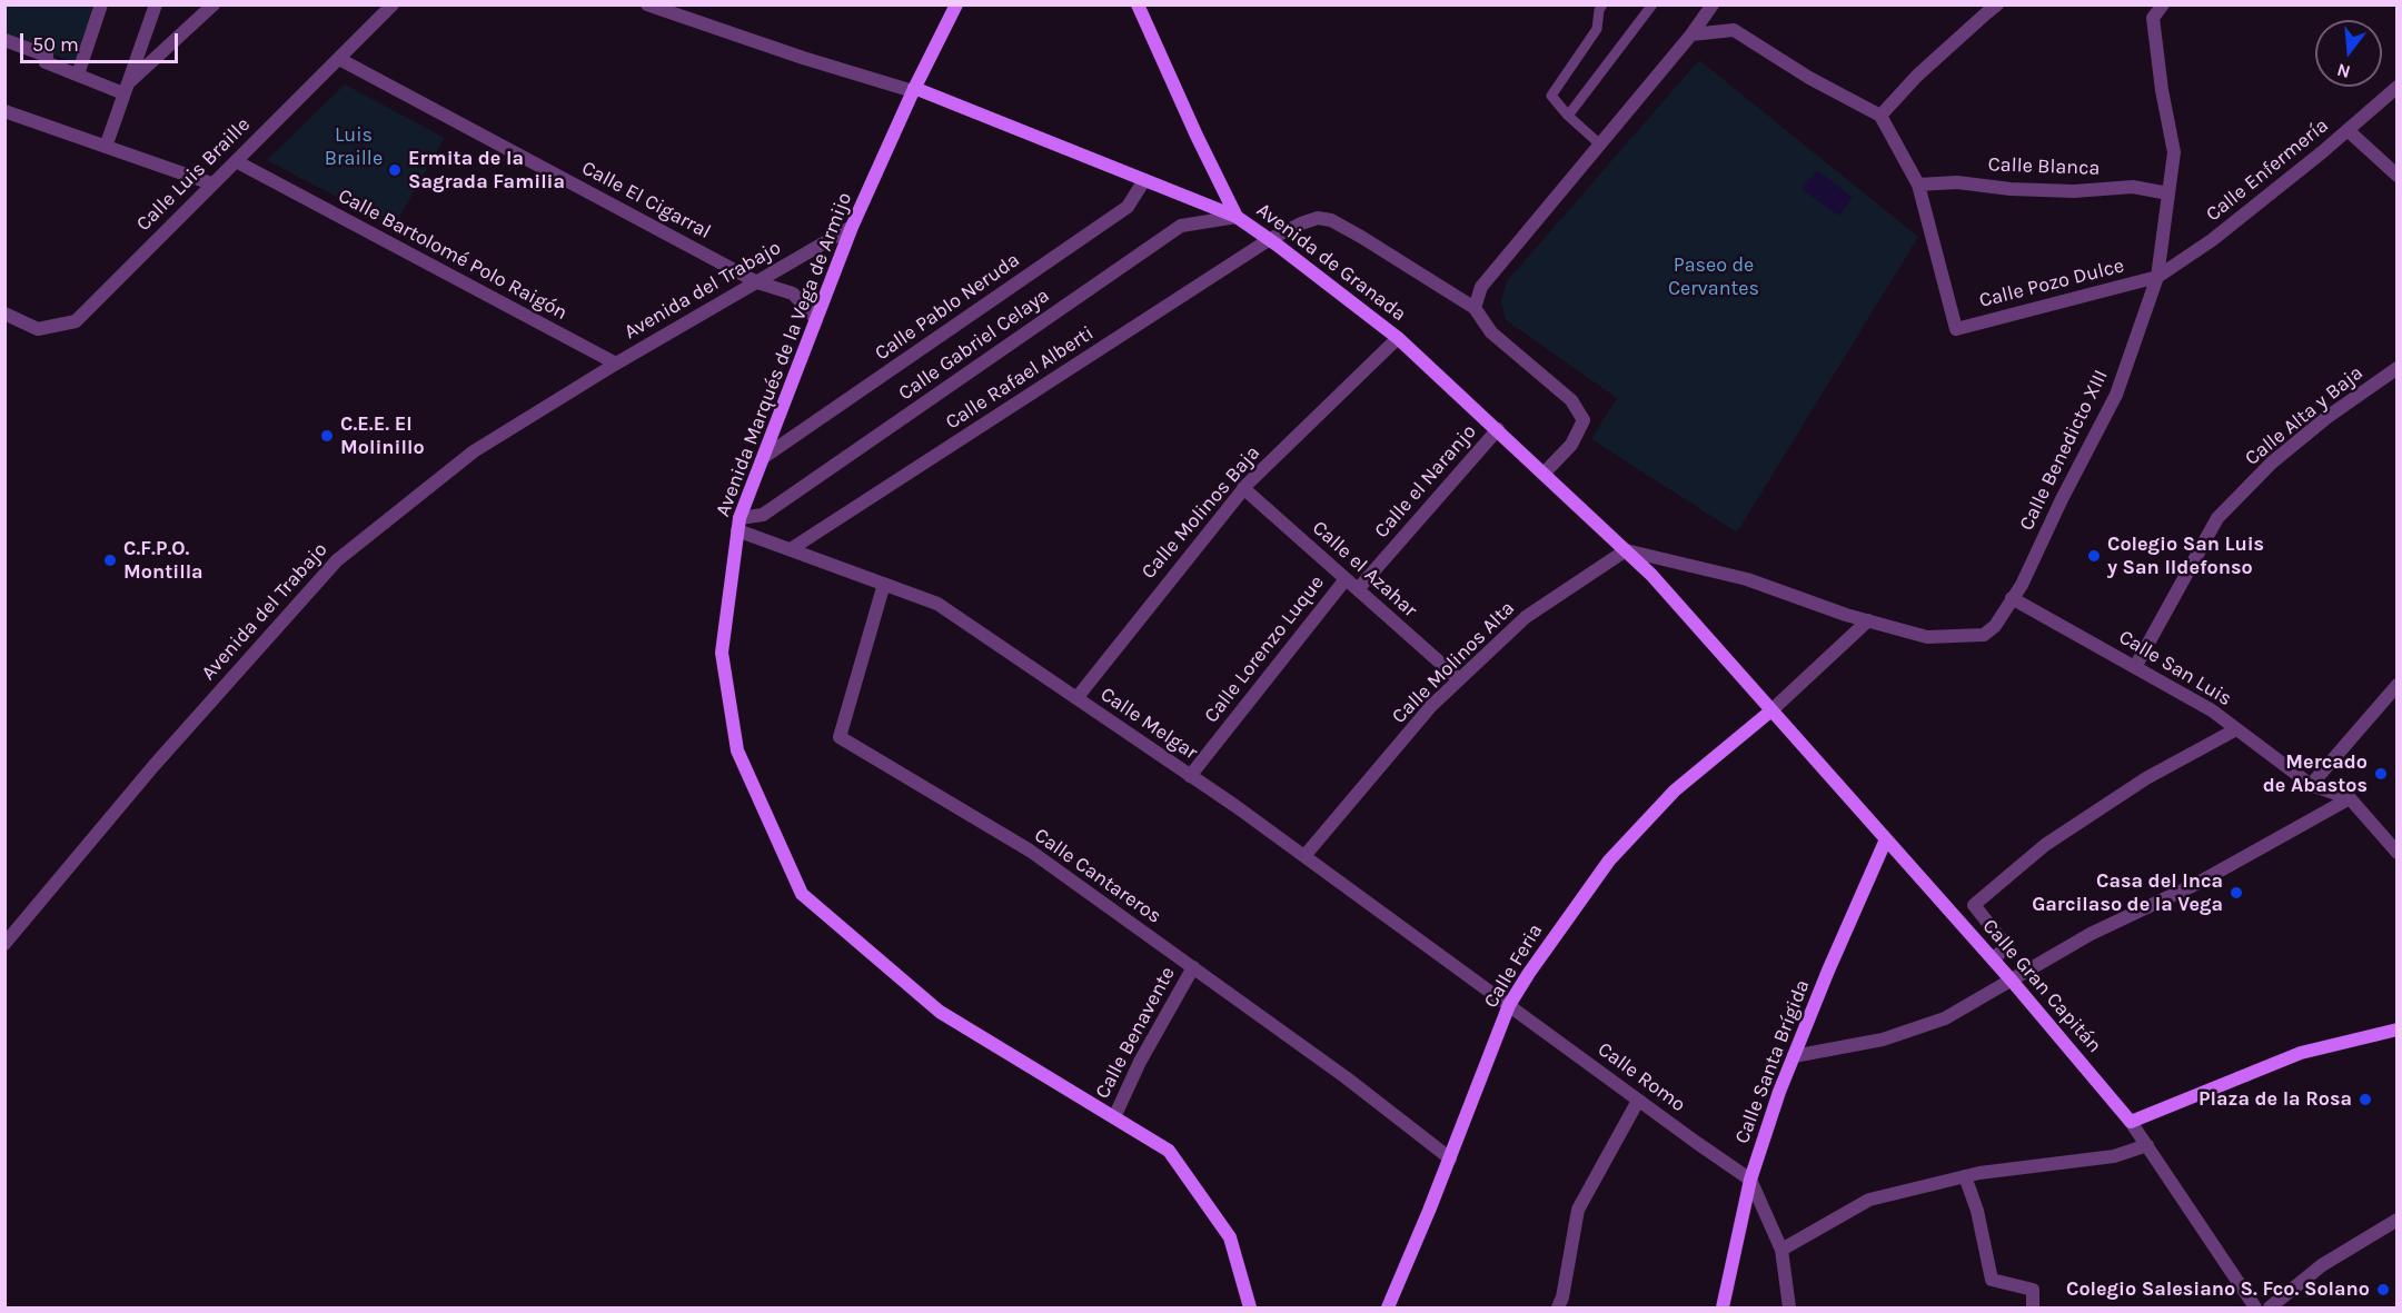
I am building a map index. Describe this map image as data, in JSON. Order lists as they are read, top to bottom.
{
  "streets": {
    "street": [
      "Calle Blanca",
      "Calle Enfermería",
      "Calle Luis Braille",
      "Calle El Cigarral",
      "Calle Bartolomé Polo Raigón",
      "Avenida de Granada",
      "Calle Pozo Dulce",
      "Avenida del Trabajo",
      "Calle Pablo Neruda",
      "Calle Gabriel Celaya",
      "Avenida Marqués de la Vega de Armijo",
      "Calle Rafael Alberti",
      "Calle Alta y Baja",
      "Calle Benedicto XIII",
      "Calle el Naranjo",
      "Calle Molinos Baja",
      "Calle el Azahar",
      "Calle Lorenzo Luque",
      "Calle Molinos Alta",
      "Calle San Luis",
      "Calle Melgar",
      "Calle Cantareros",
      "Calle Feria",
      "Calle Gran Capitán",
      "Calle Benavente",
      "Calle Santa Brígida",
      "Calle Romo"
    ]
  },
  "crossings": [
    ["Calle Blanca", "Calle Pozo Dulce"],
    ["Calle Blanca", "Calle Benedicto XIII"],
    ["Calle Enfermería", "Calle Pozo Dulce"],
    ["Calle Enfermería", "Calle Benedicto XIII"],
    ["Calle Luis Braille", "Calle El Cigarral"],
    ["Calle Luis Braille", "Calle Bartolomé Polo Raigón"],
    ["Calle El Cigarral", "Avenida del Trabajo"],
    ["Calle El Cigarral", "Avenida Marqués de la Vega de Armijo"],
    ["Calle Bartolomé Polo Raigón", "Avenida del Trabajo"],
    ["Avenida de Granada", "Calle Pablo Neruda"],
    ["Avenida de Granada", "Calle Gabriel Celaya"],
    ["Avenida de Granada", "Avenida Marqués de la Vega de Armijo"],
    ["Avenida de Granada", "Calle Rafael Alberti"],
    ["Avenida de Granada", "Calle el Naranjo"],
    ["Avenida de Granada", "Calle Molinos Baja"],
    ["Avenida de Granada", "Calle Molinos Alta"],
    ["Avenida de Granada", "Calle Feria"],
    ["Avenida de Granada", "Calle Gran Capitán"],
    ["Calle Pozo Dulce", "Calle Benedicto XIII"],
    ["Avenida del Trabajo", "Avenida Marqués de la Vega de Armijo"],
    ["Calle Pablo Neruda", "Avenida Marqués de la Vega de Armijo"],
    ["Calle Gabriel Celaya", "Avenida Marqués de la Vega de Armijo"],
    ["Calle Gabriel Celaya", "Calle Melgar"],
    ["Avenida Marqués de la Vega de Armijo", "Calle Melgar"],
    ["Avenida Marqués de la Vega de Armijo", "Calle Benavente"],
    ["Calle Rafael Alberti", "Calle Melgar"],
    ["Calle Alta y Baja", "Calle San Luis"],
    ["Calle Benedicto XIII", "Calle San Luis"],
    ["Calle el Naranjo", "Calle el Azahar"],
    ["Calle Molinos Baja", "Calle el Azahar"],
    ["Calle Molinos Baja", "Calle Melgar"],
    ["Calle el Azahar", "Calle Lorenzo Luque"],
    ["Calle el Azahar", "Calle Molinos Alta"],
    ["Calle Lorenzo Luque", "Calle Melgar"],
    ["Calle Molinos Alta", "Calle Melgar"],
    ["Calle Melgar", "Calle Cantareros"],
    ["Calle Melgar", "Calle Feria"],
    ["Calle Melgar", "Calle Romo"],
    ["Calle Cantareros", "Calle Feria"],
    ["Calle Cantareros", "Calle Benavente"],
    ["Calle Feria", "Calle Gran Capitán"],
    ["Calle Feria", "Calle Romo"],
    ["Calle Gran Capitán", "Calle Santa Brígida"],
    ["Calle Santa Brígida", "Calle Romo"]
  ],
  "parks": ["Luis Braille", "Paseo de Cervantes"],
  "places": [
    "Ermita de la Sagrada Familia",
    "C.E.E. El Molinillo",
    "Colegio San Luis y San Ildefonso",
    "C.F.P.O. Montilla",
    "Mercado de Abastos",
    "Casa del Inca Garcilaso de la Vega",
    "Plaza de la Rosa",
    "Colegio Salesiano S. Fco. Solano"
  ],
  "scale_bar": "50 m",
  "north": "bottom"
}
